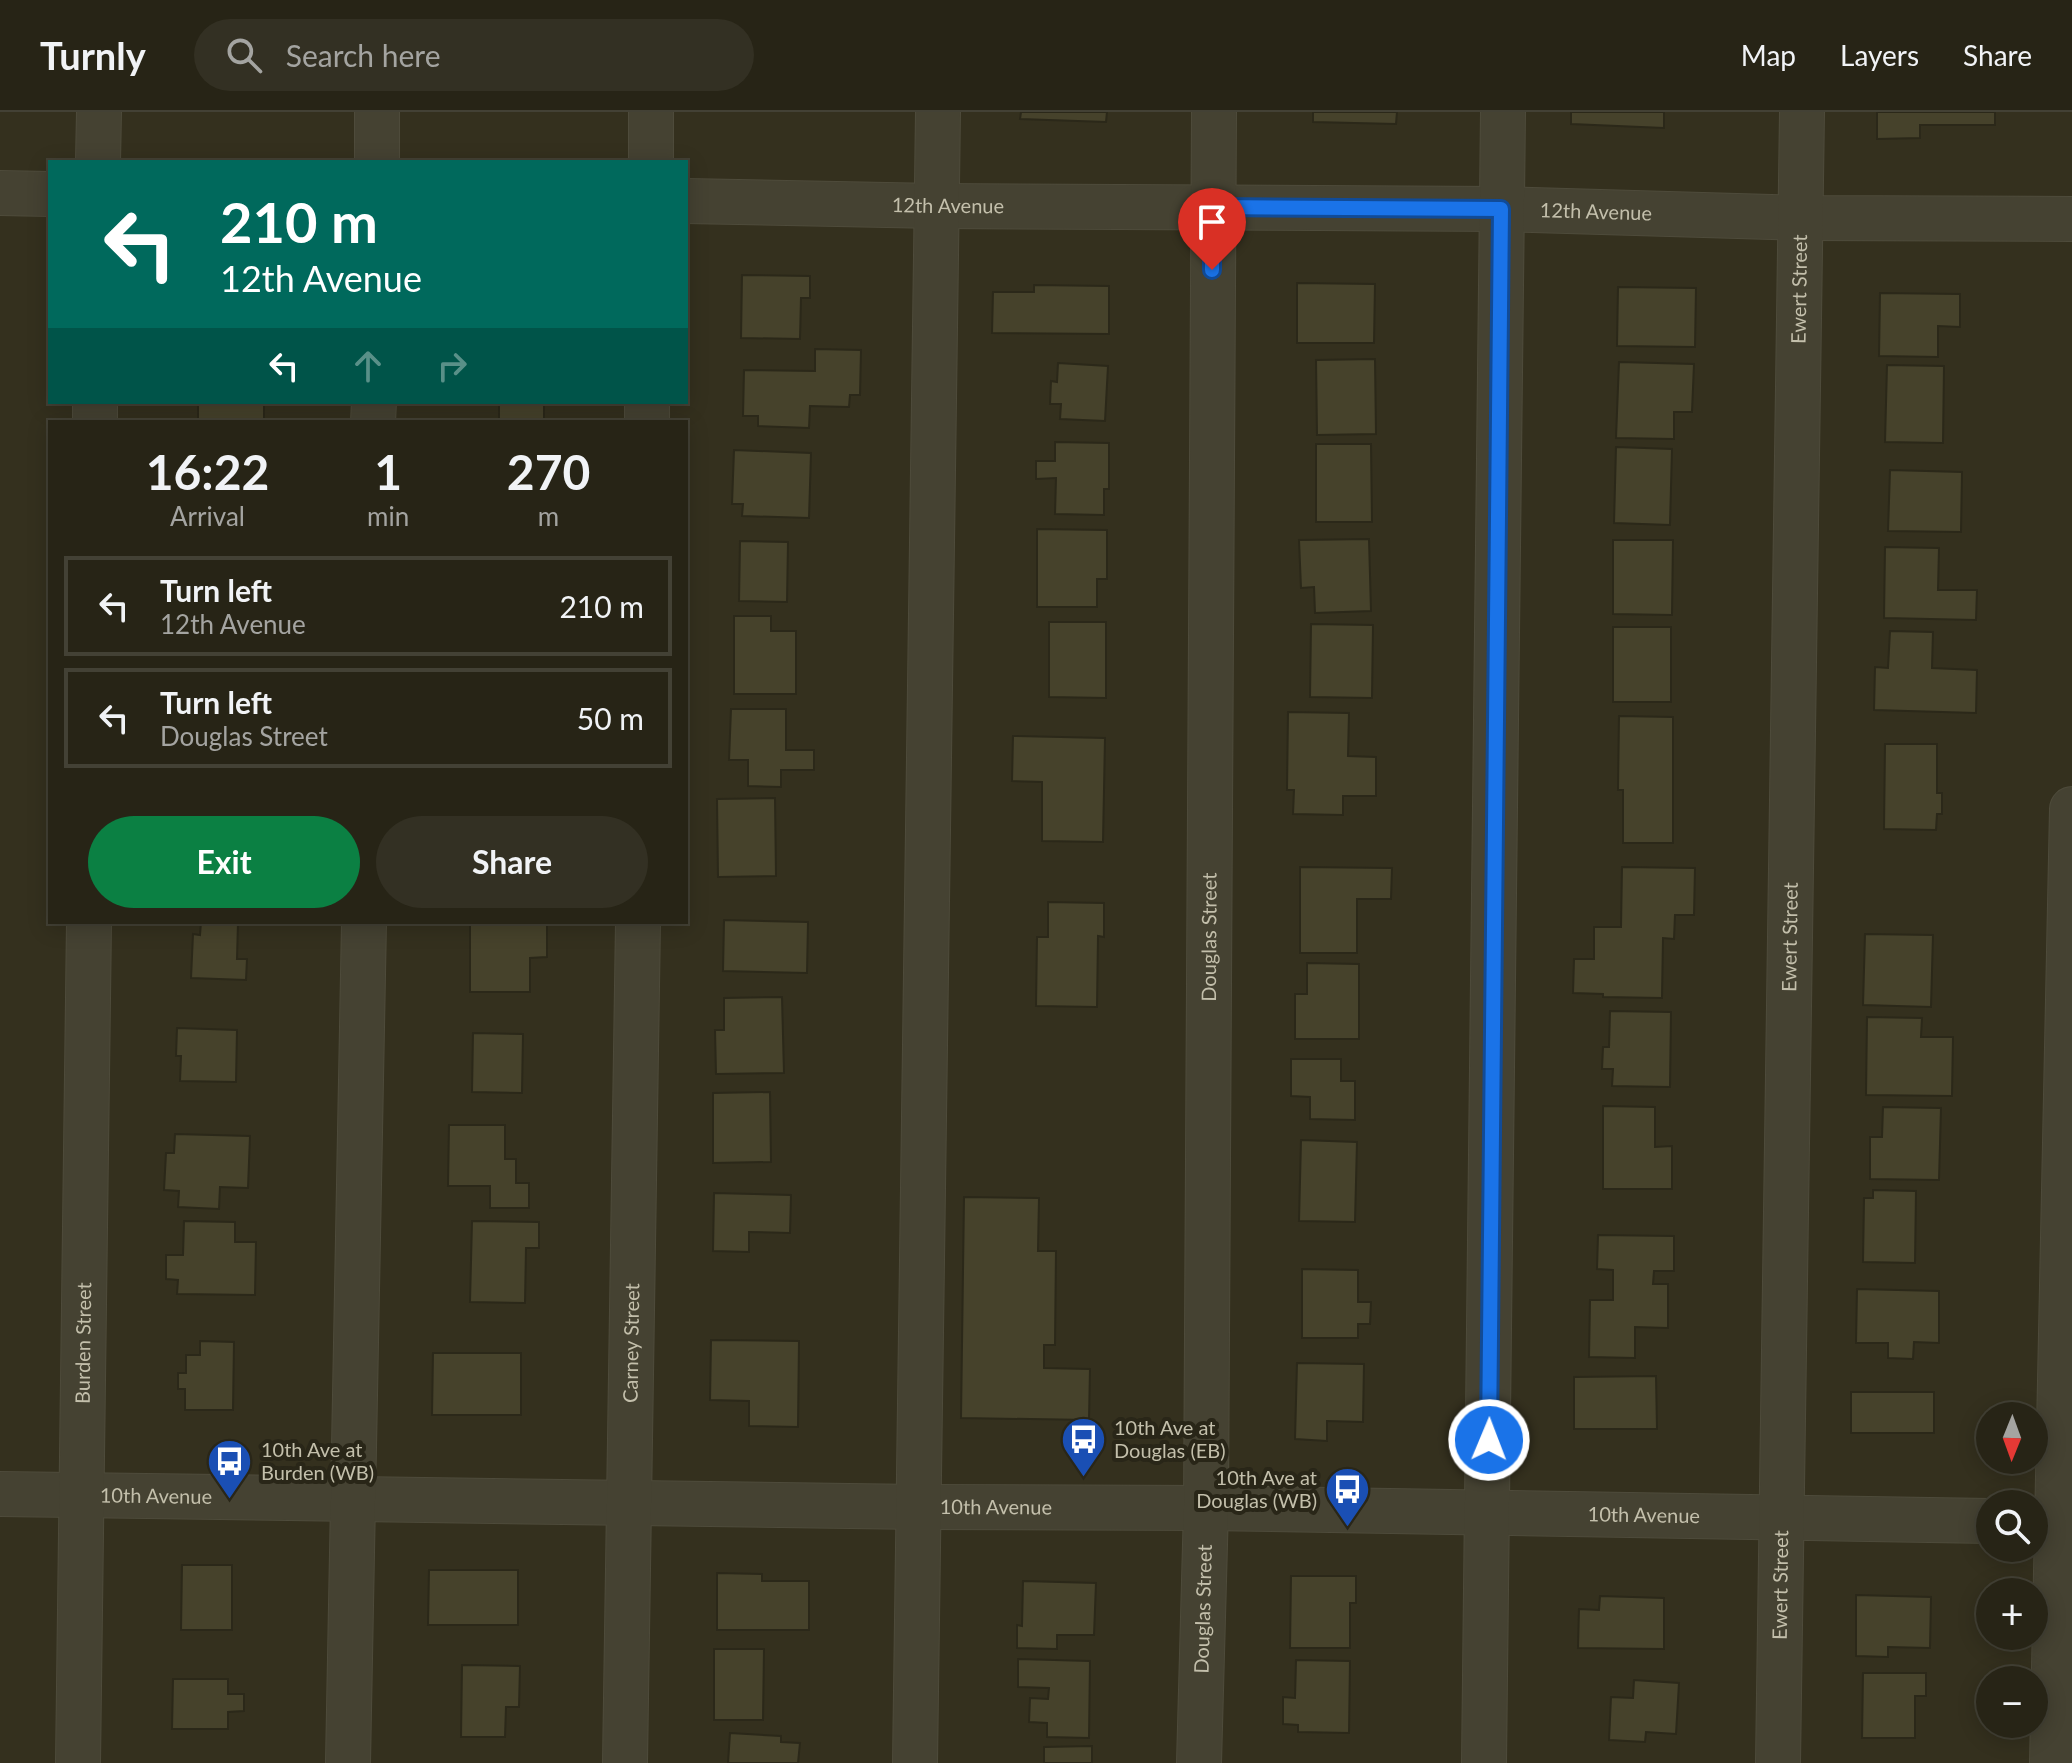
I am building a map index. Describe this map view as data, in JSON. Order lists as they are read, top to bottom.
{
  "streets": {
    "street": [
      "12th Avenue",
      "Ewert Street",
      "Douglas Street",
      "Carney Street",
      "Burden Street",
      "10th Avenue"
    ]
  },
  "crossings": [
    ["12th Avenue", "Ewert Street"],
    ["12th Avenue", "Douglas Street"],
    ["Ewert Street", "10th Avenue"],
    ["Douglas Street", "10th Avenue"],
    ["Carney Street", "10th Avenue"],
    ["Burden Street", "10th Avenue"]
  ],
  "places": {
    "bus stop": ["10th Ave at Douglas (EB)", "10th Ave at Burden (WB)", "10th Ave at Douglas (WB)"]
  },
  "north": "bottom",
  "page": {
    "header": "Turnly",
    "search": "Search here",
    "nav": ["Map", "Layers", "Share"],
    "turn": ["210 m", "12th Avenue"],
    "eta": [
      "16:22",
      "Arrival",
      "1",
      "min",
      "270",
      "m"
    ],
    "list": [
      {
        "name": "Turn left",
        "note": "12th Avenue",
        "value": "210 m"
      },
      {
        "name": "Turn left",
        "note": "Douglas Street",
        "value": "50 m"
      }
    ],
    "buttons": ["Exit", "Share"],
    "map_buttons": ["+", "−"]
  }
}
